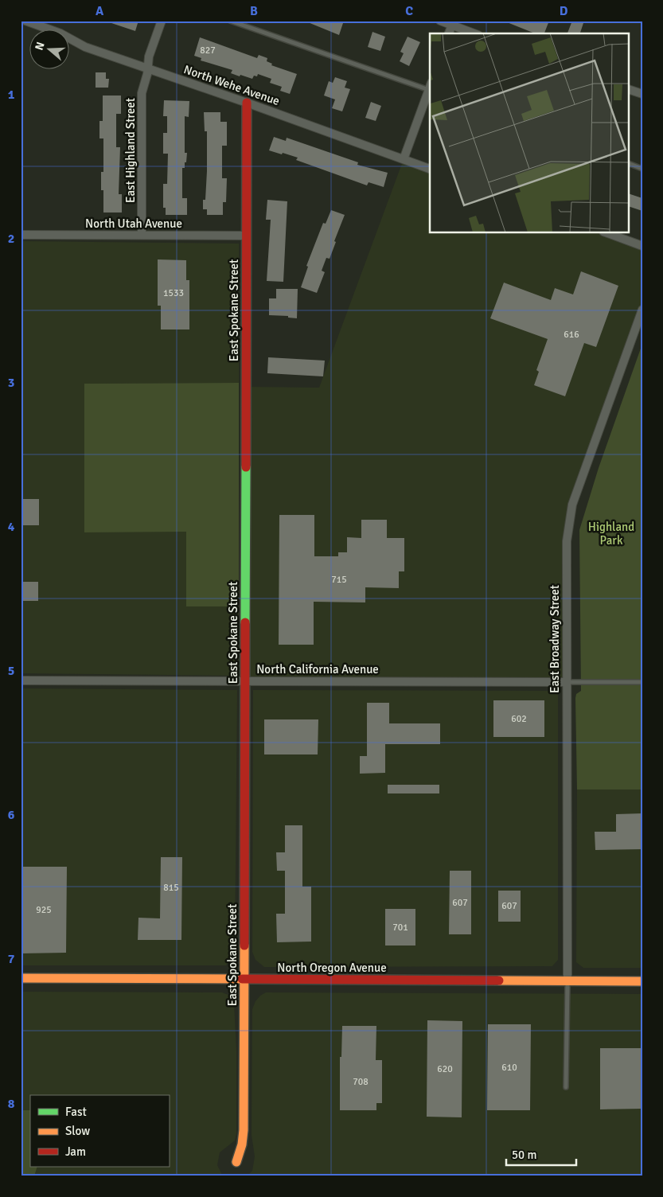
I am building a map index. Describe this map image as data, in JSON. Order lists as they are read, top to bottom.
{
  "streets": {
    "street": [
      "North Wehe Avenue",
      "East Highland Street",
      "North Utah Avenue",
      "East Spokane Street",
      "East Broadway Street",
      "North California Avenue",
      "North Oregon Avenue"
    ]
  },
  "crossings": [
    ["North Wehe Avenue", "East Highland Street"],
    ["North Wehe Avenue", "East Spokane Street"],
    ["East Highland Street", "North Utah Avenue"],
    ["North Utah Avenue", "East Spokane Street"],
    ["East Spokane Street", "North California Avenue"],
    ["East Spokane Street", "North Oregon Avenue"],
    ["East Broadway Street", "North California Avenue"],
    ["East Broadway Street", "North Oregon Avenue"]
  ],
  "parks": ["Highland Park"],
  "house_numbers": [
    "827",
    "1533",
    "616",
    "715",
    "602",
    "815",
    "607",
    "607",
    "925",
    "701",
    "610",
    "620",
    "708"
  ],
  "legend": ["Fast", "Slow", "Jam"],
  "scale_bar": "50 m",
  "north": "left",
  "grid": {
    "columns": [
      "A",
      "B",
      "C",
      "D"
    ],
    "rows": [
      "1",
      "2",
      "3",
      "4",
      "5",
      "6",
      "7",
      "8"
    ]
  }
}
